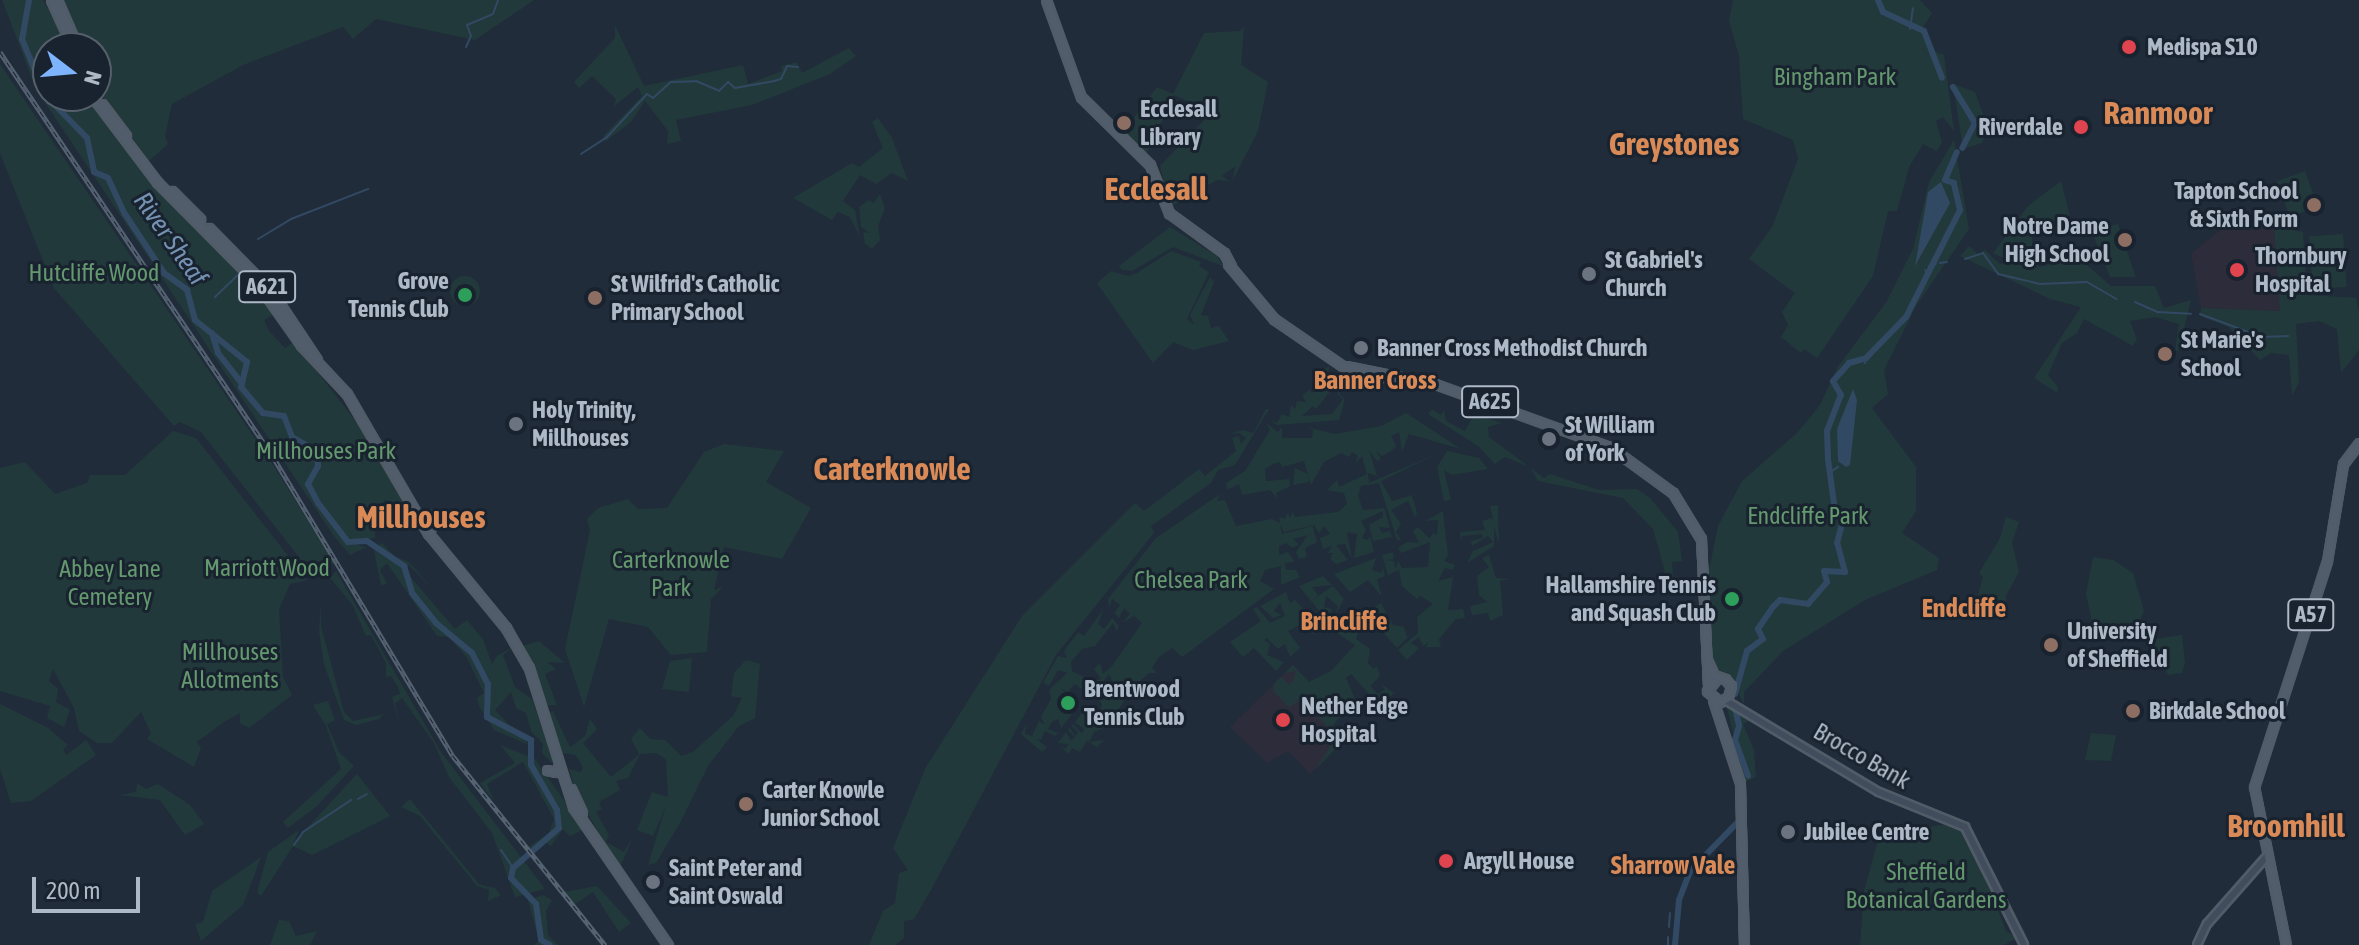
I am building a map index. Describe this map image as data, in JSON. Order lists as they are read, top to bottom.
{
  "streets": {
    "main road": [
      "A621",
      "A625",
      "A57",
      "Brocco Bank"
    ]
  },
  "crossings": [
    ["A625", "Brocco Bank"]
  ],
  "districts": [
    "Ranmoor",
    "Greystones",
    "Ecclesall",
    "Banner Cross",
    "Carterknowle",
    "Millhouses",
    "Endcliffe",
    "Brincliffe",
    "Broomhill",
    "Sharrow Vale"
  ],
  "water": ["River Sheaf"],
  "parks": [
    "Bingham Park",
    "Hutcliffe Wood",
    "Millhouses Park",
    "Endcliffe Park",
    "Carterknowle Park",
    "Marriott Wood",
    "Abbey Lane Cemetery",
    "Chelsea Park",
    "Millhouses Allotments",
    "Sheffield Botanical Gardens"
  ],
  "places": [
    "Medispa S10",
    "Ecclesall Library",
    "Riverdale",
    "Tapton School & Sixth Form",
    "Notre Dame High School",
    "Thornbury Hospital",
    "St Gabriel's Church",
    "Grove Tennis Club",
    "St Wilfrid's Catholic Primary School",
    "Banner Cross Methodist Church",
    "St Marie's School",
    "Holy Trinity, Millhouses",
    "St William of York",
    "Hallamshire Tennis and Squash Club",
    "University of Sheffield",
    "Brentwood Tennis Club",
    "Birkdale School",
    "Nether Edge Hospital",
    "Carter Knowle Junior School",
    "Jubilee Centre",
    "Argyll House",
    "Saint Peter and Saint Oswald"
  ],
  "scale_bar": "200 m",
  "north": "right"
}
